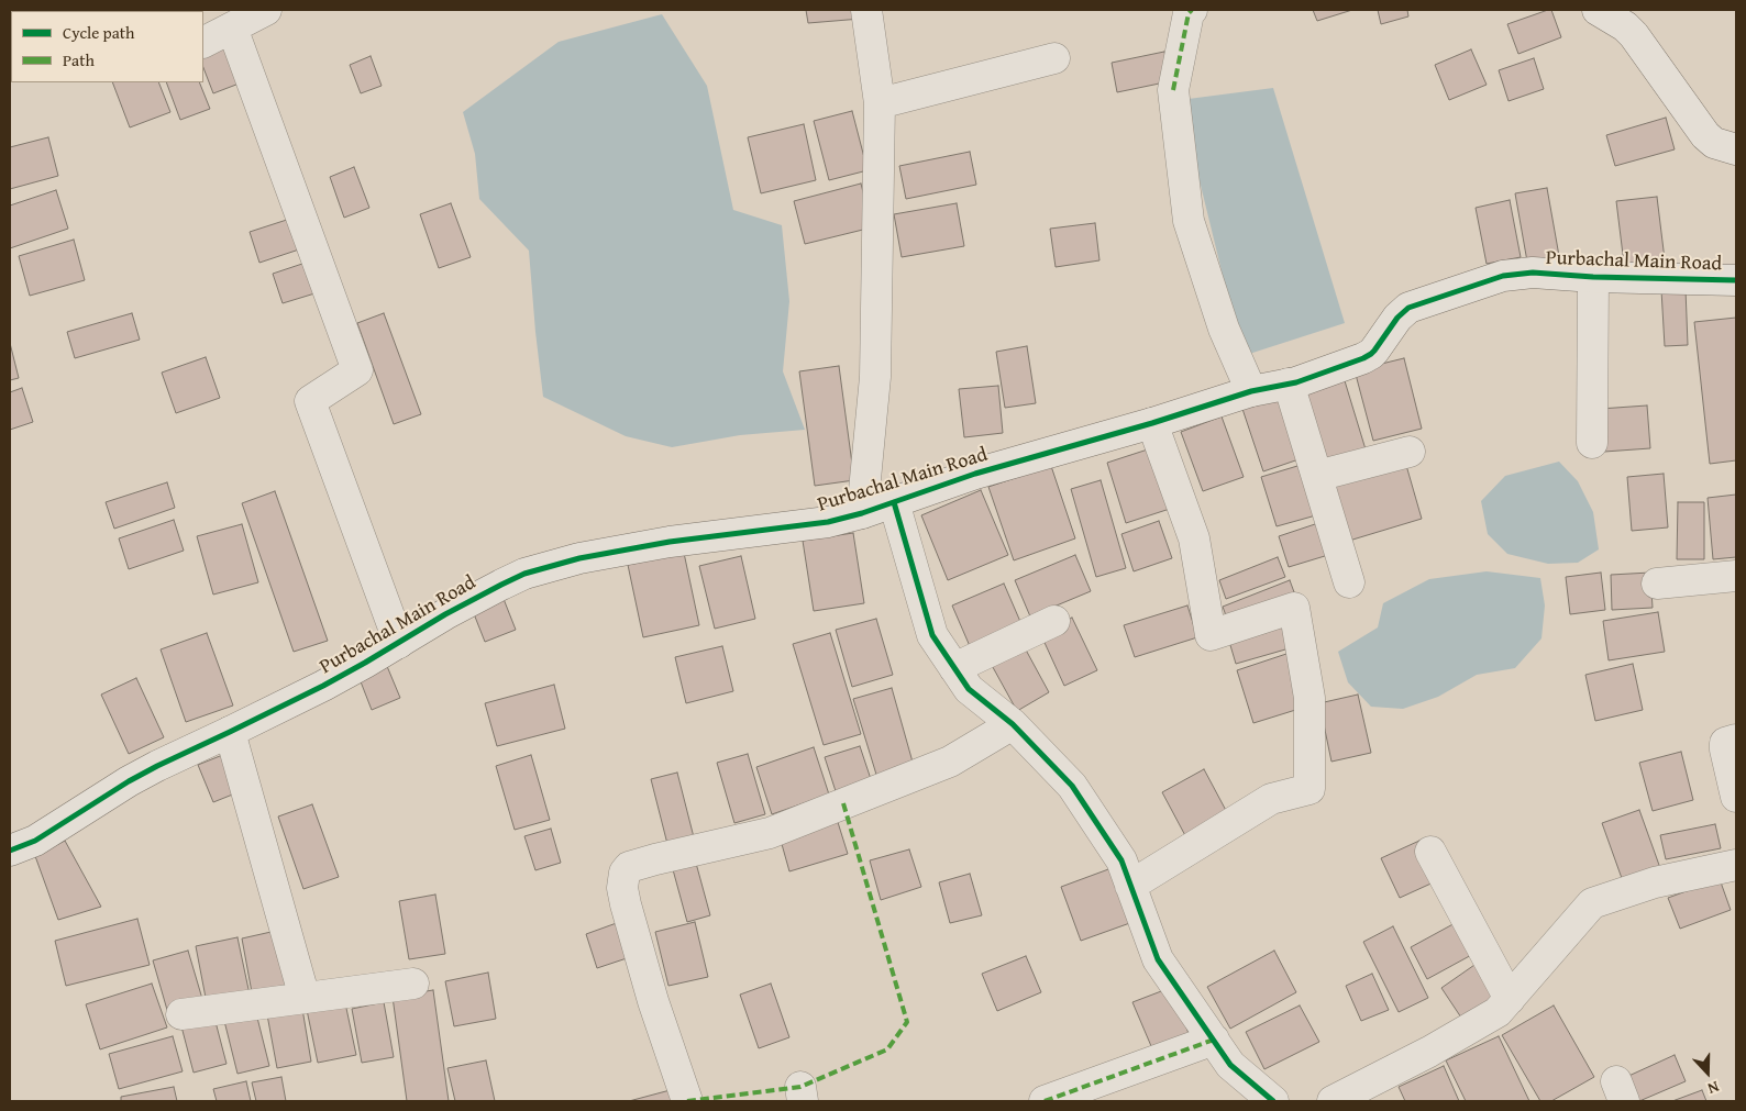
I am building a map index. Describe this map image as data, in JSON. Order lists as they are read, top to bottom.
{
  "streets": {
    "street": ["Purbachal Main Road"]
  },
  "legend": ["Cycle path", "Path"],
  "north": "bottom"
}
